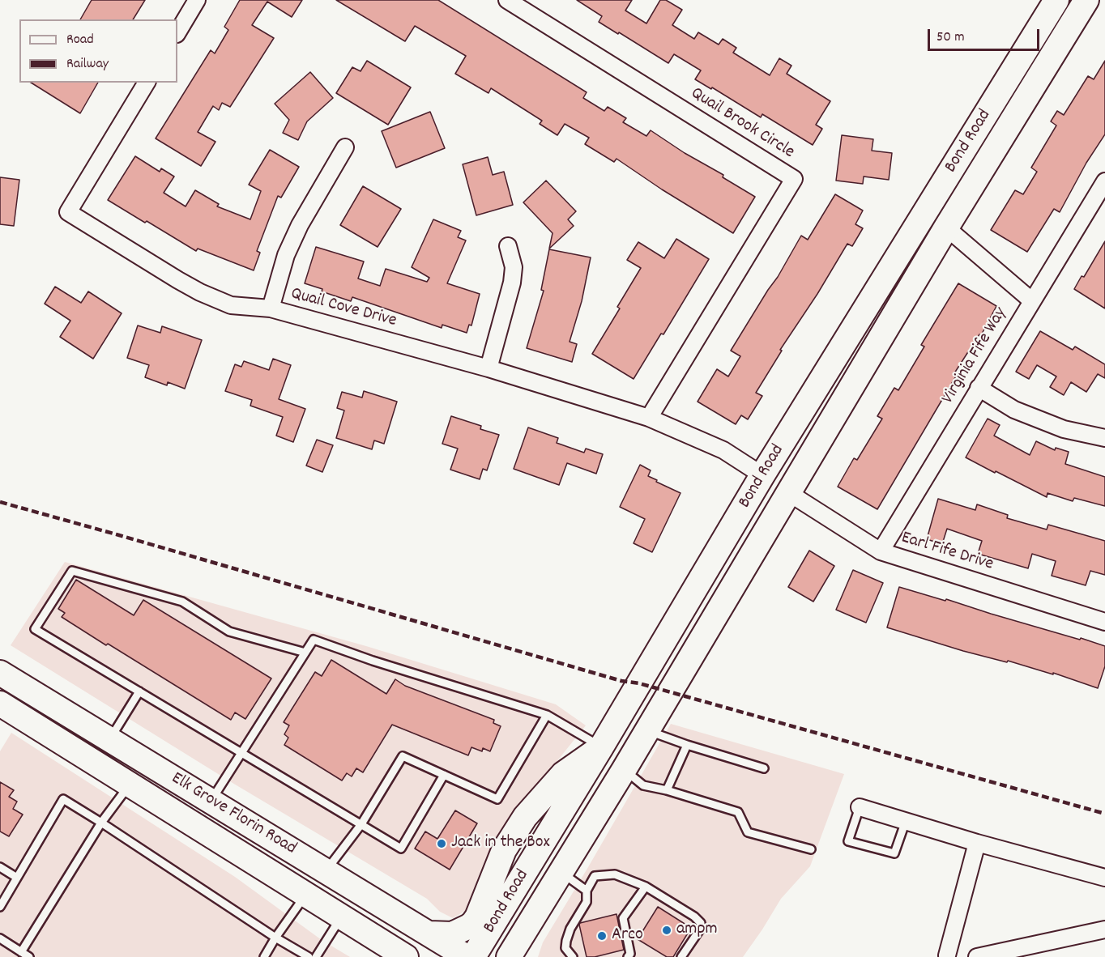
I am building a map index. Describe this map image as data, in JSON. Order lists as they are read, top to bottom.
{
  "streets": {
    "main road": ["Bond Road", "Elk Grove Florin Road"],
    "street": [
      "Quail Brook Circle",
      "Quail Cove Drive",
      "Virginia Fife Way",
      "Earl Fife Drive"
    ]
  },
  "crossings": [
    ["Quail Brook Circle", "Quail Cove Drive"],
    ["Bond Road", "Quail Cove Drive"],
    ["Bond Road", "Earl Fife Drive"],
    ["Virginia Fife Way", "Earl Fife Drive"]
  ],
  "places": ["Jack in the Box", "ampm", "Arco"],
  "legend": ["Road", "Railway"],
  "scale_bar": "50 m"
}
